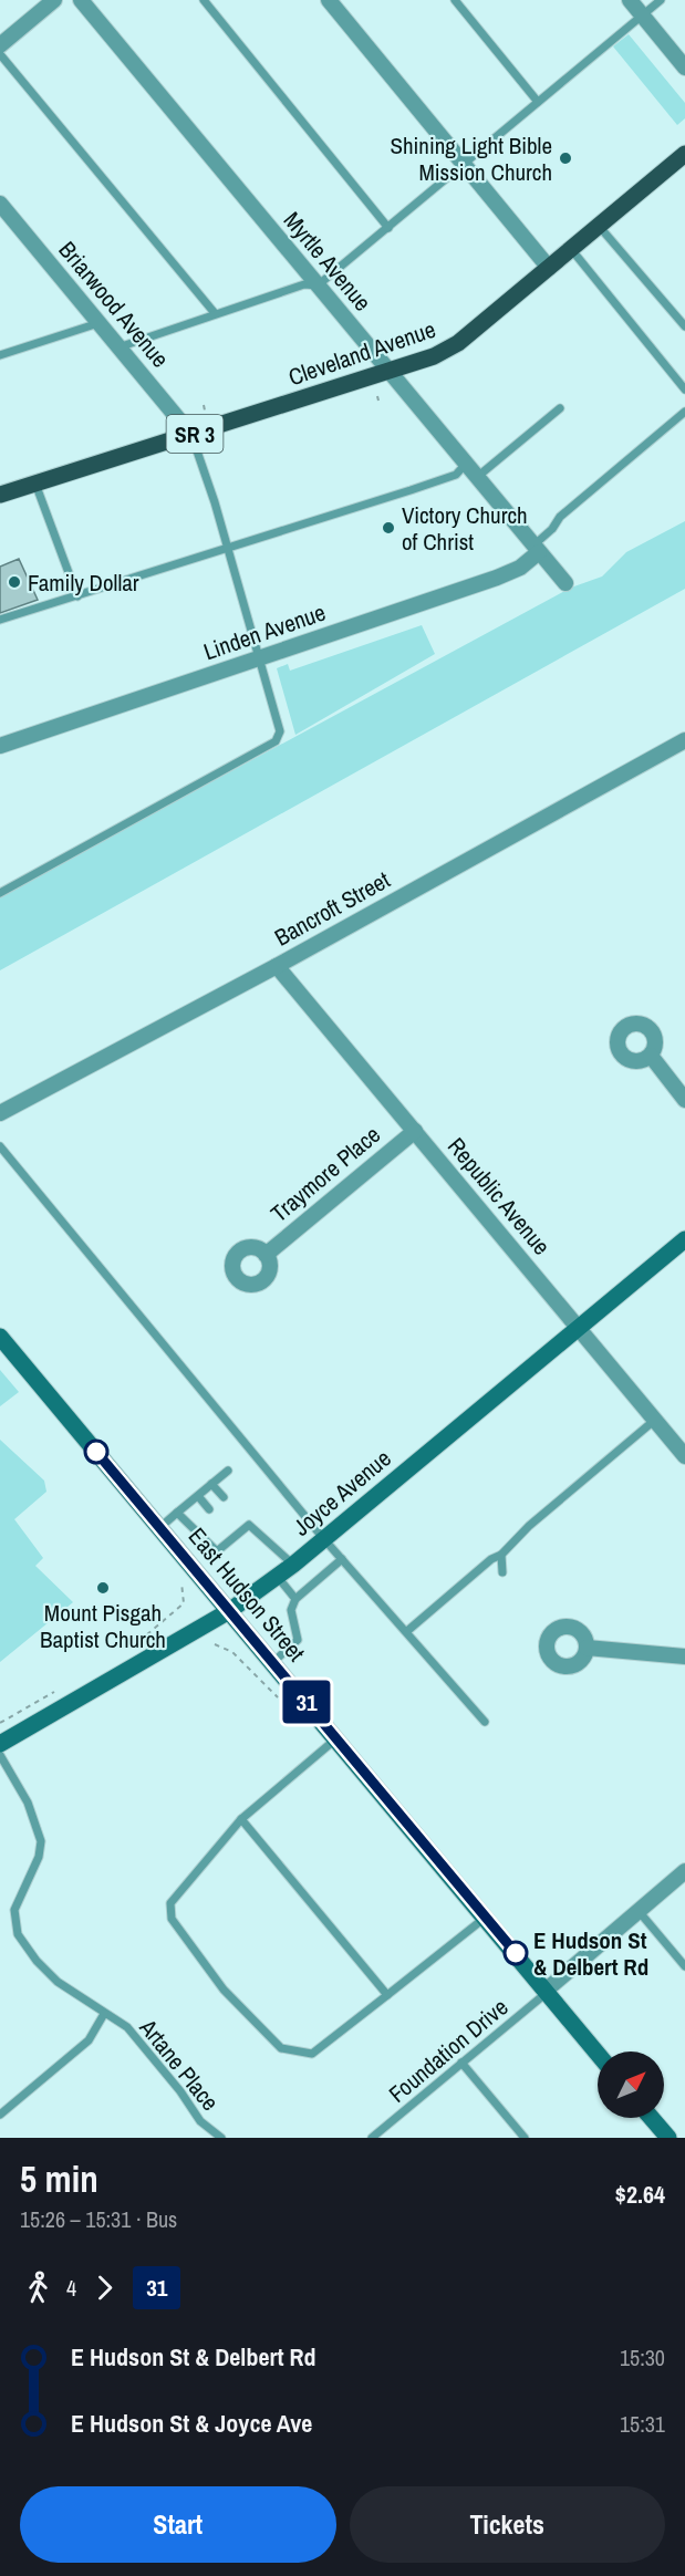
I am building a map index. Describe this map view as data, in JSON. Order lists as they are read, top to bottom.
{
  "streets": {
    "main road": [
      "Cleveland Avenue",
      "SR 3",
      "Joyce Avenue",
      "East Hudson Street"
    ],
    "street": [
      "Myrtle Avenue",
      "Briarwood Avenue",
      "Linden Avenue",
      "Bancroft Street",
      "Traymore Place",
      "Republic Avenue"
    ],
    "lane": ["Foundation Drive", "Artane Place"]
  },
  "crossings": [
    ["Myrtle Avenue", "Cleveland Avenue"],
    ["Myrtle Avenue", "Linden Avenue"],
    ["Briarwood Avenue", "Cleveland Avenue"],
    ["Bancroft Street", "Republic Avenue"],
    ["Traymore Place", "Republic Avenue"],
    ["Republic Avenue", "Joyce Avenue"],
    ["Joyce Avenue", "East Hudson Street"],
    ["East Hudson Street", "Foundation Drive"]
  ],
  "places": [
    "Shining Light Bible Mission Church",
    "Victory Church of Christ",
    "Family Dollar",
    "Mount Pisgah Baptist Church",
    "E Hudson St & Delbert Rd"
  ],
  "lines": ["bus line 31"],
  "north": "top right",
  "page": {
    "on_map": "31",
    "heading": ["5 min", "15:26 – 15:31 · Bus", "$2.64"],
    "legs": ["4", "31"],
    "list": [
      {
        "name": "E Hudson St & Delbert Rd",
        "value": "15:30"
      },
      {
        "name": "E Hudson St & Joyce Ave",
        "value": "15:31"
      }
    ],
    "buttons": ["Start", "Tickets"]
  }
}
